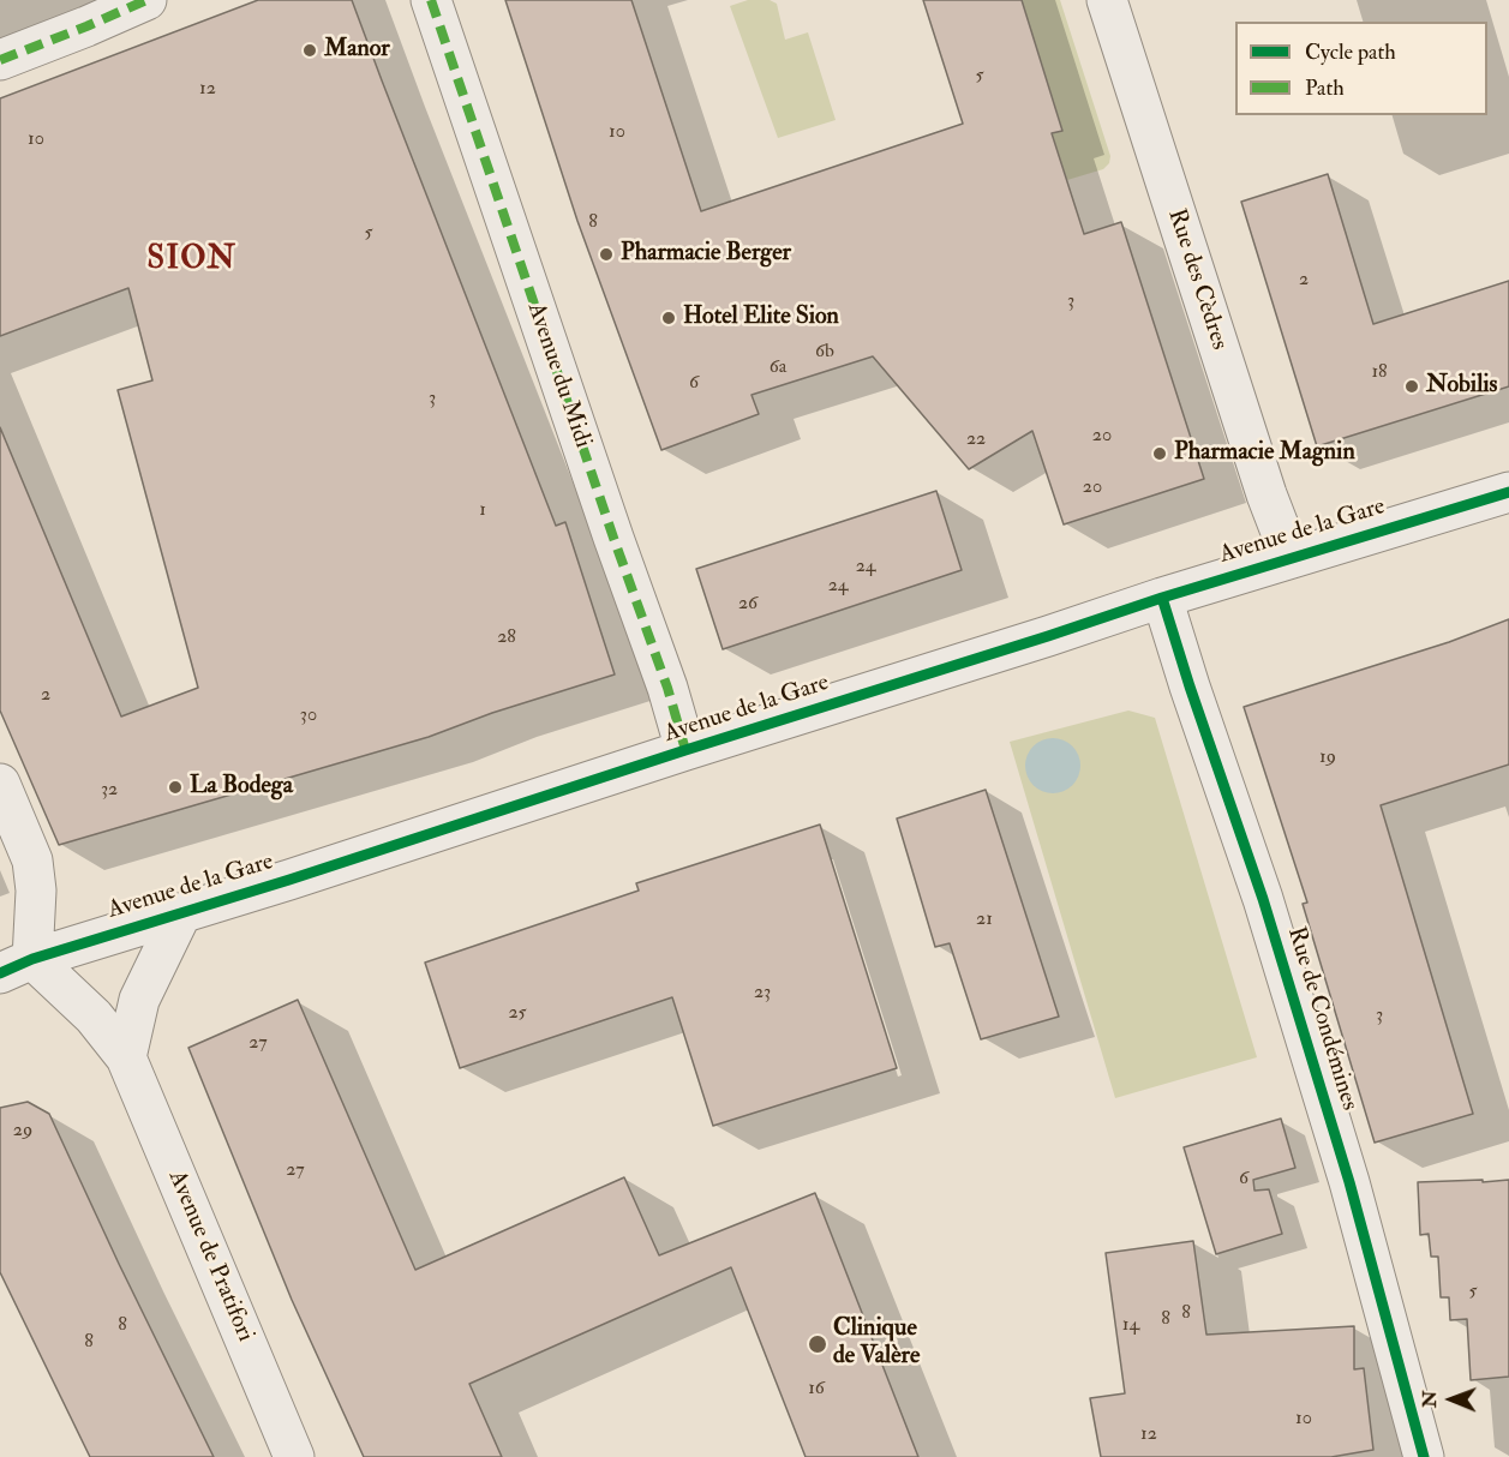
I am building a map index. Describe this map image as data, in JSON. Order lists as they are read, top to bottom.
{
  "streets": {
    "street": [
      "Rue des Cèdres",
      "Avenue du Midi",
      "Avenue de la Gare",
      "Rue de Condémines",
      "Avenue de Pratifori"
    ]
  },
  "crossings": [
    ["Rue des Cèdres", "Avenue de la Gare"],
    ["Avenue du Midi", "Avenue de la Gare"],
    ["Avenue de la Gare", "Rue de Condémines"],
    ["Avenue de la Gare", "Avenue de Pratifori"]
  ],
  "districts": ["SION"],
  "places": [
    "Manor",
    "Pharmacie Berger",
    "Hotel Elite Sion",
    "Nobilis",
    "Pharmacie Magnin",
    "La Bodega",
    "Clinique de Valère"
  ],
  "house_numbers": [
    "5",
    "12",
    "10",
    "10",
    "8",
    "5",
    "2",
    "3",
    "6b",
    "6a",
    "18",
    "6",
    "3",
    "20",
    "22",
    "20",
    "1",
    "24",
    "24",
    "26",
    "28",
    "2",
    "30",
    "19",
    "32",
    "21",
    "23",
    "25",
    "3",
    "27",
    "29",
    "27",
    "6",
    "5",
    "8",
    "8",
    "8",
    "14",
    "8",
    "16",
    "10",
    "12"
  ],
  "legend": ["Cycle path", "Path"],
  "north": "left"
}
